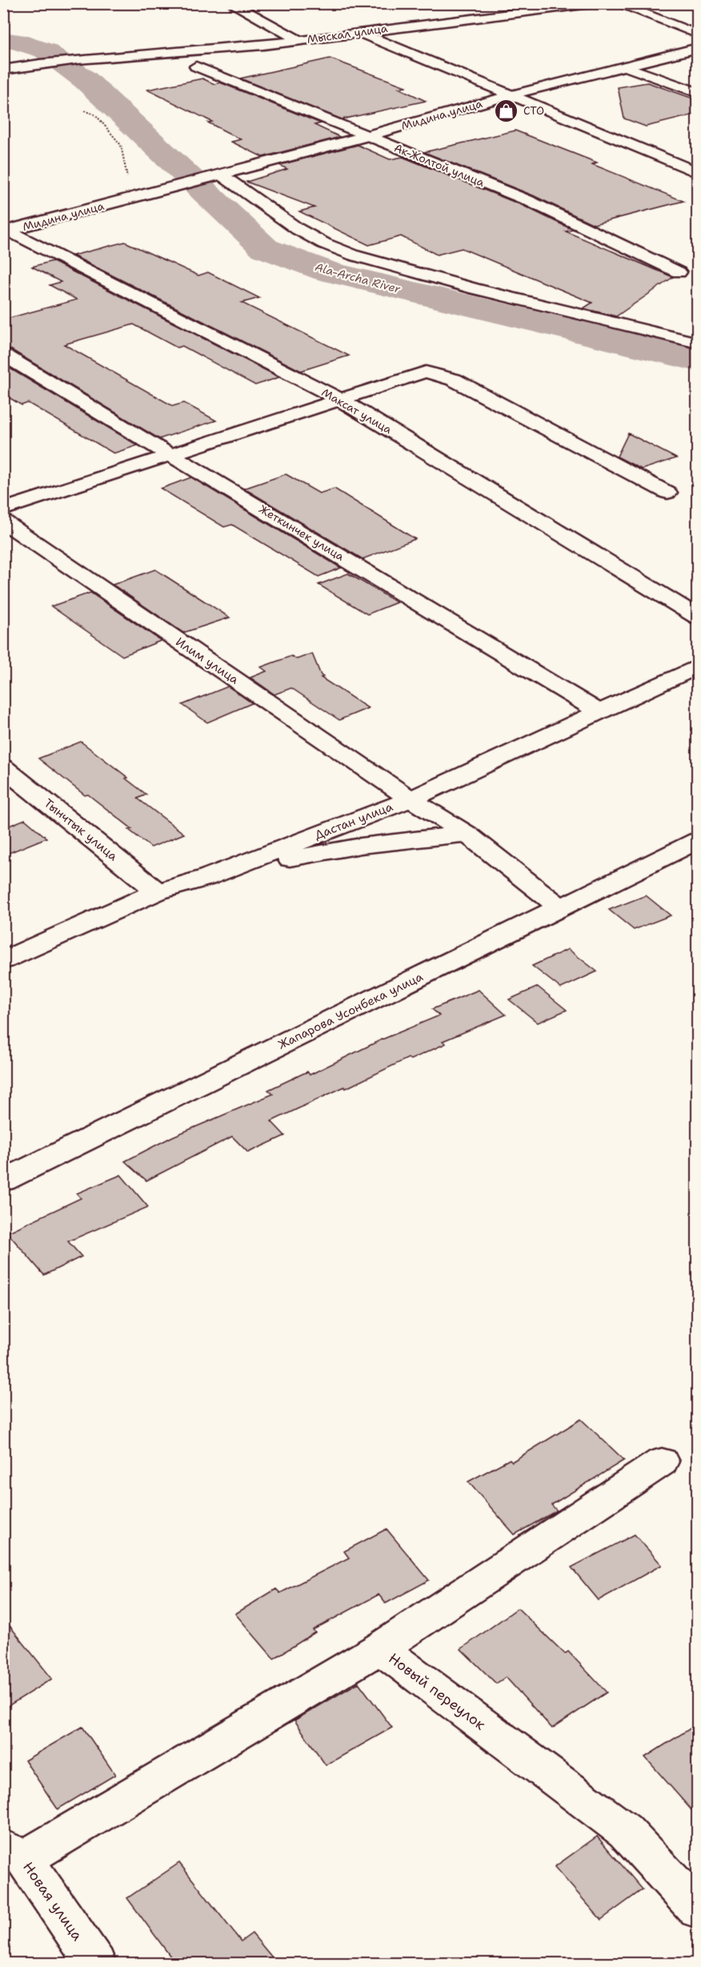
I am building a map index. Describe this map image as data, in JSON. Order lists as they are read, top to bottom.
{
  "streets": {
    "street": [
      "Мыскал улица",
      "Мидина улица",
      "Ак-Жолтой улица",
      "Максат улица",
      "Жеткинчек улица",
      "Илим улица",
      "Дастан улица",
      "Тынчтык улица",
      "Жапарова Усонбека улица",
      "Новый переулок",
      "Новая улица"
    ]
  },
  "crossings": [
    ["Мидина улица", "Ак-Жолтой улица"],
    ["Мидина улица", "Максат улица"],
    ["Жеткинчек улица", "Дастан улица"],
    ["Илим улица", "Дастан улица"],
    ["Илим улица", "Жапарова Усонбека улица"],
    ["Дастан улица", "Тынчтык улица"],
    ["Новый переулок", "Новая улица"]
  ],
  "water": ["Ala-Archa River"],
  "places": {
    "shop": ["СТО"]
  }
}
